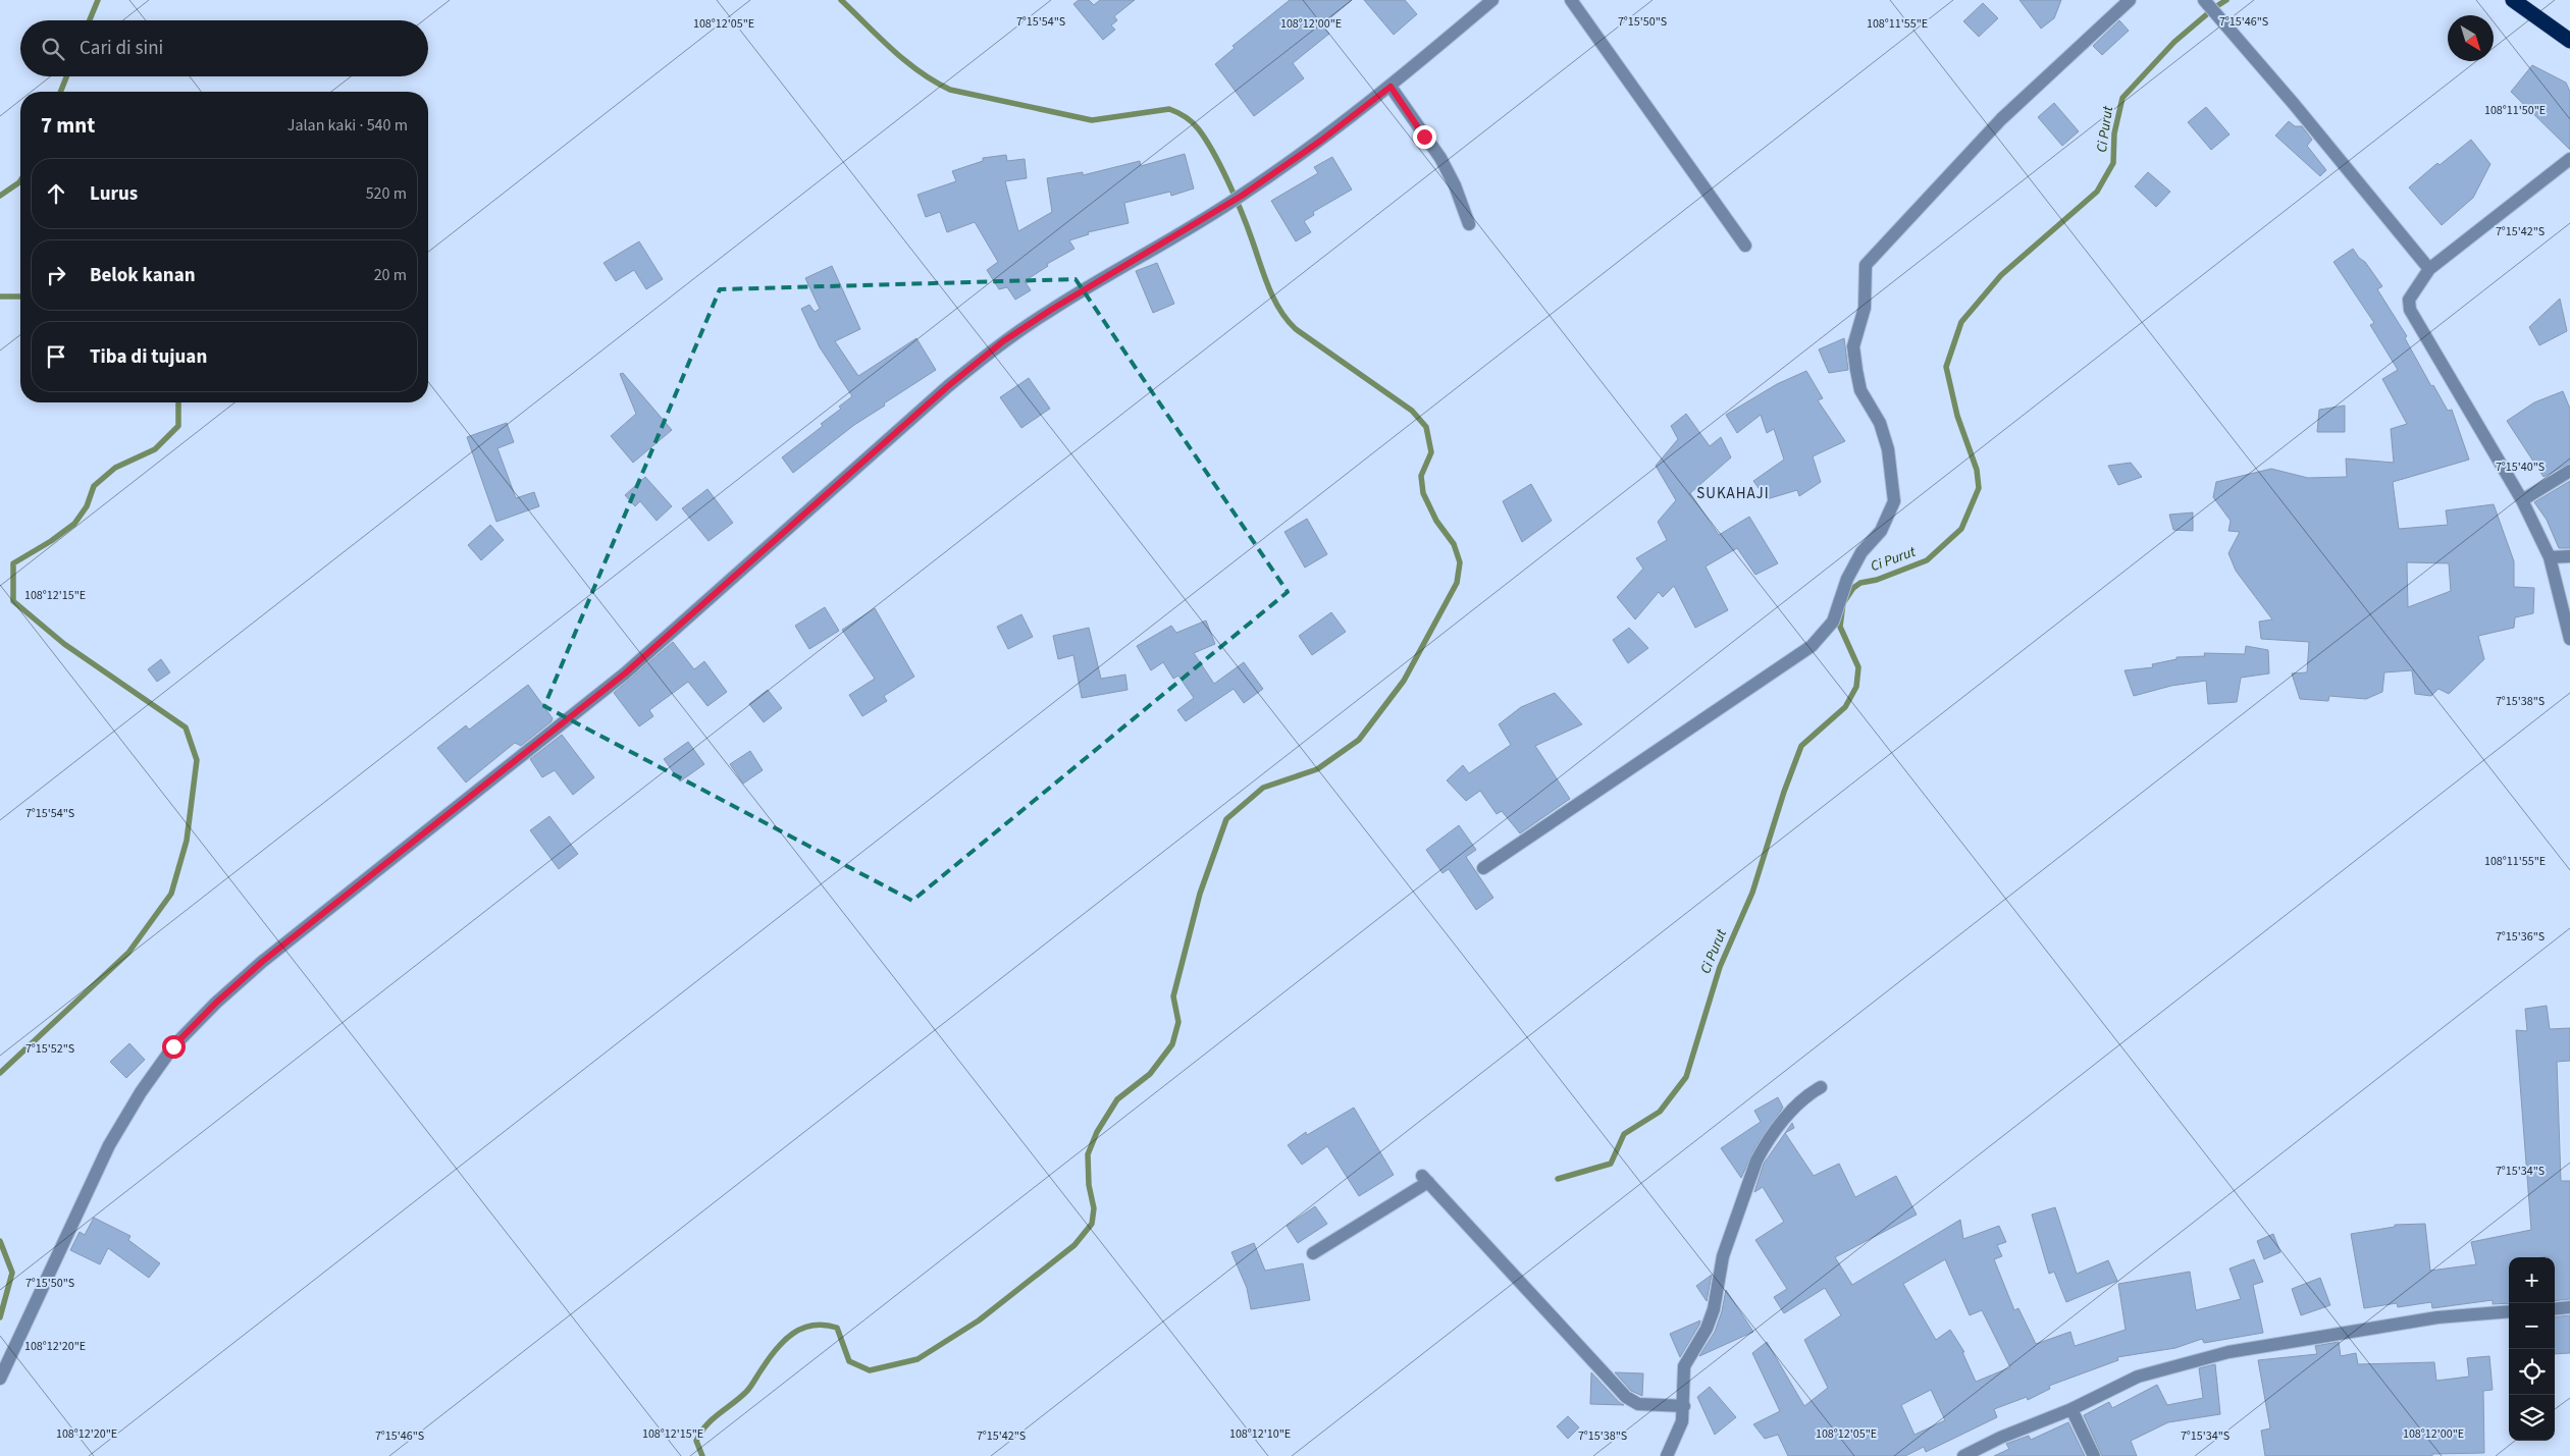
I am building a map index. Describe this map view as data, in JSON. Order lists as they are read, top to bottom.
{
  "districts": ["SUKAHAJI"],
  "water": ["Ci Purut"],
  "north": "bottom right",
  "page": {
    "search": "Cari di sini",
    "heading": ["7 mnt", "Jalan kaki · 540 m"],
    "list": [
      ["Lurus", "520 m"],
      ["Belok kanan", "20 m"],
      "Tiba di tujuan"
    ],
    "map_buttons": ["+", "−"]
  },
  "coordinates": [
    "7°15'54\"S",
    "7°15'50\"S",
    "7°15'46\"S",
    "108°12'05\"E",
    "108°12'00\"E",
    "108°11'55\"E",
    "108°11'50\"E",
    "7°15'42\"S",
    "7°15'40\"S",
    "108°12'15\"E",
    "7°15'38\"S",
    "7°15'36\"S",
    "7°15'52\"S",
    "7°15'34\"S",
    "108°12'20\"E",
    "108°12'10\"E"
  ]
}
